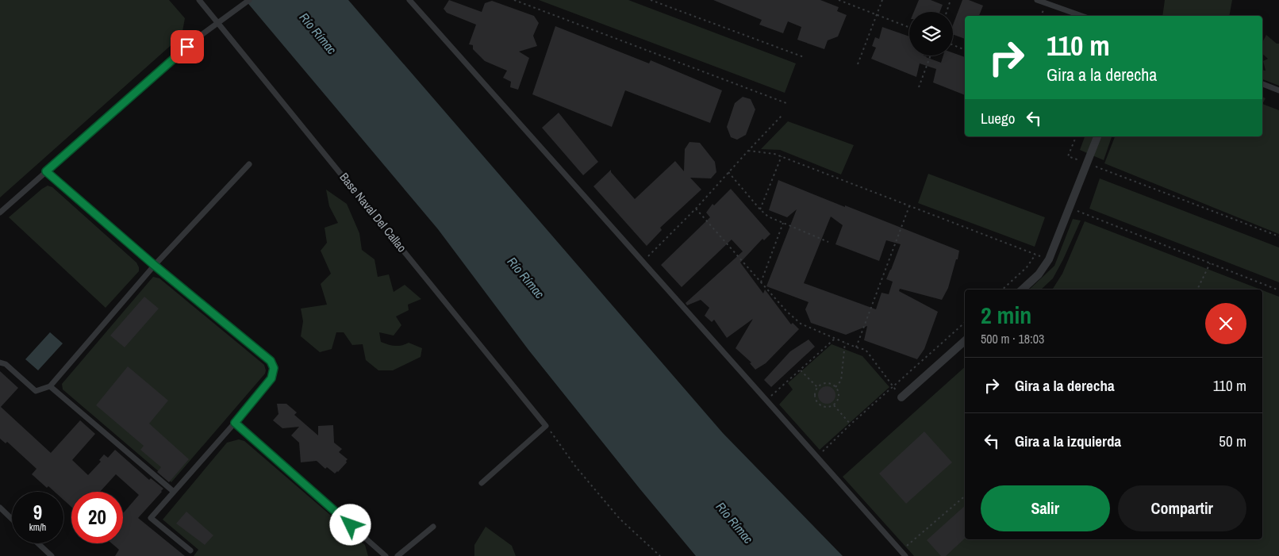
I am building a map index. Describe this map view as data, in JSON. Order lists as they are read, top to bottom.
{
  "streets": {
    "lane": ["Base Naval Del Callao"]
  },
  "water": ["Río Rímac"],
  "page": {
    "turn": ["110 m", "Gira a la derecha"],
    "then": "Luego",
    "heading": ["2 min", "500 m · 18:03"],
    "list": [
      {
        "name": "Gira a la derecha",
        "value": "110 m"
      },
      {
        "name": "Gira a la izquierda",
        "value": "50 m"
      }
    ],
    "buttons": ["Salir", "Compartir"],
    "speed": "9 km/h",
    "limit": "20"
  }
}
